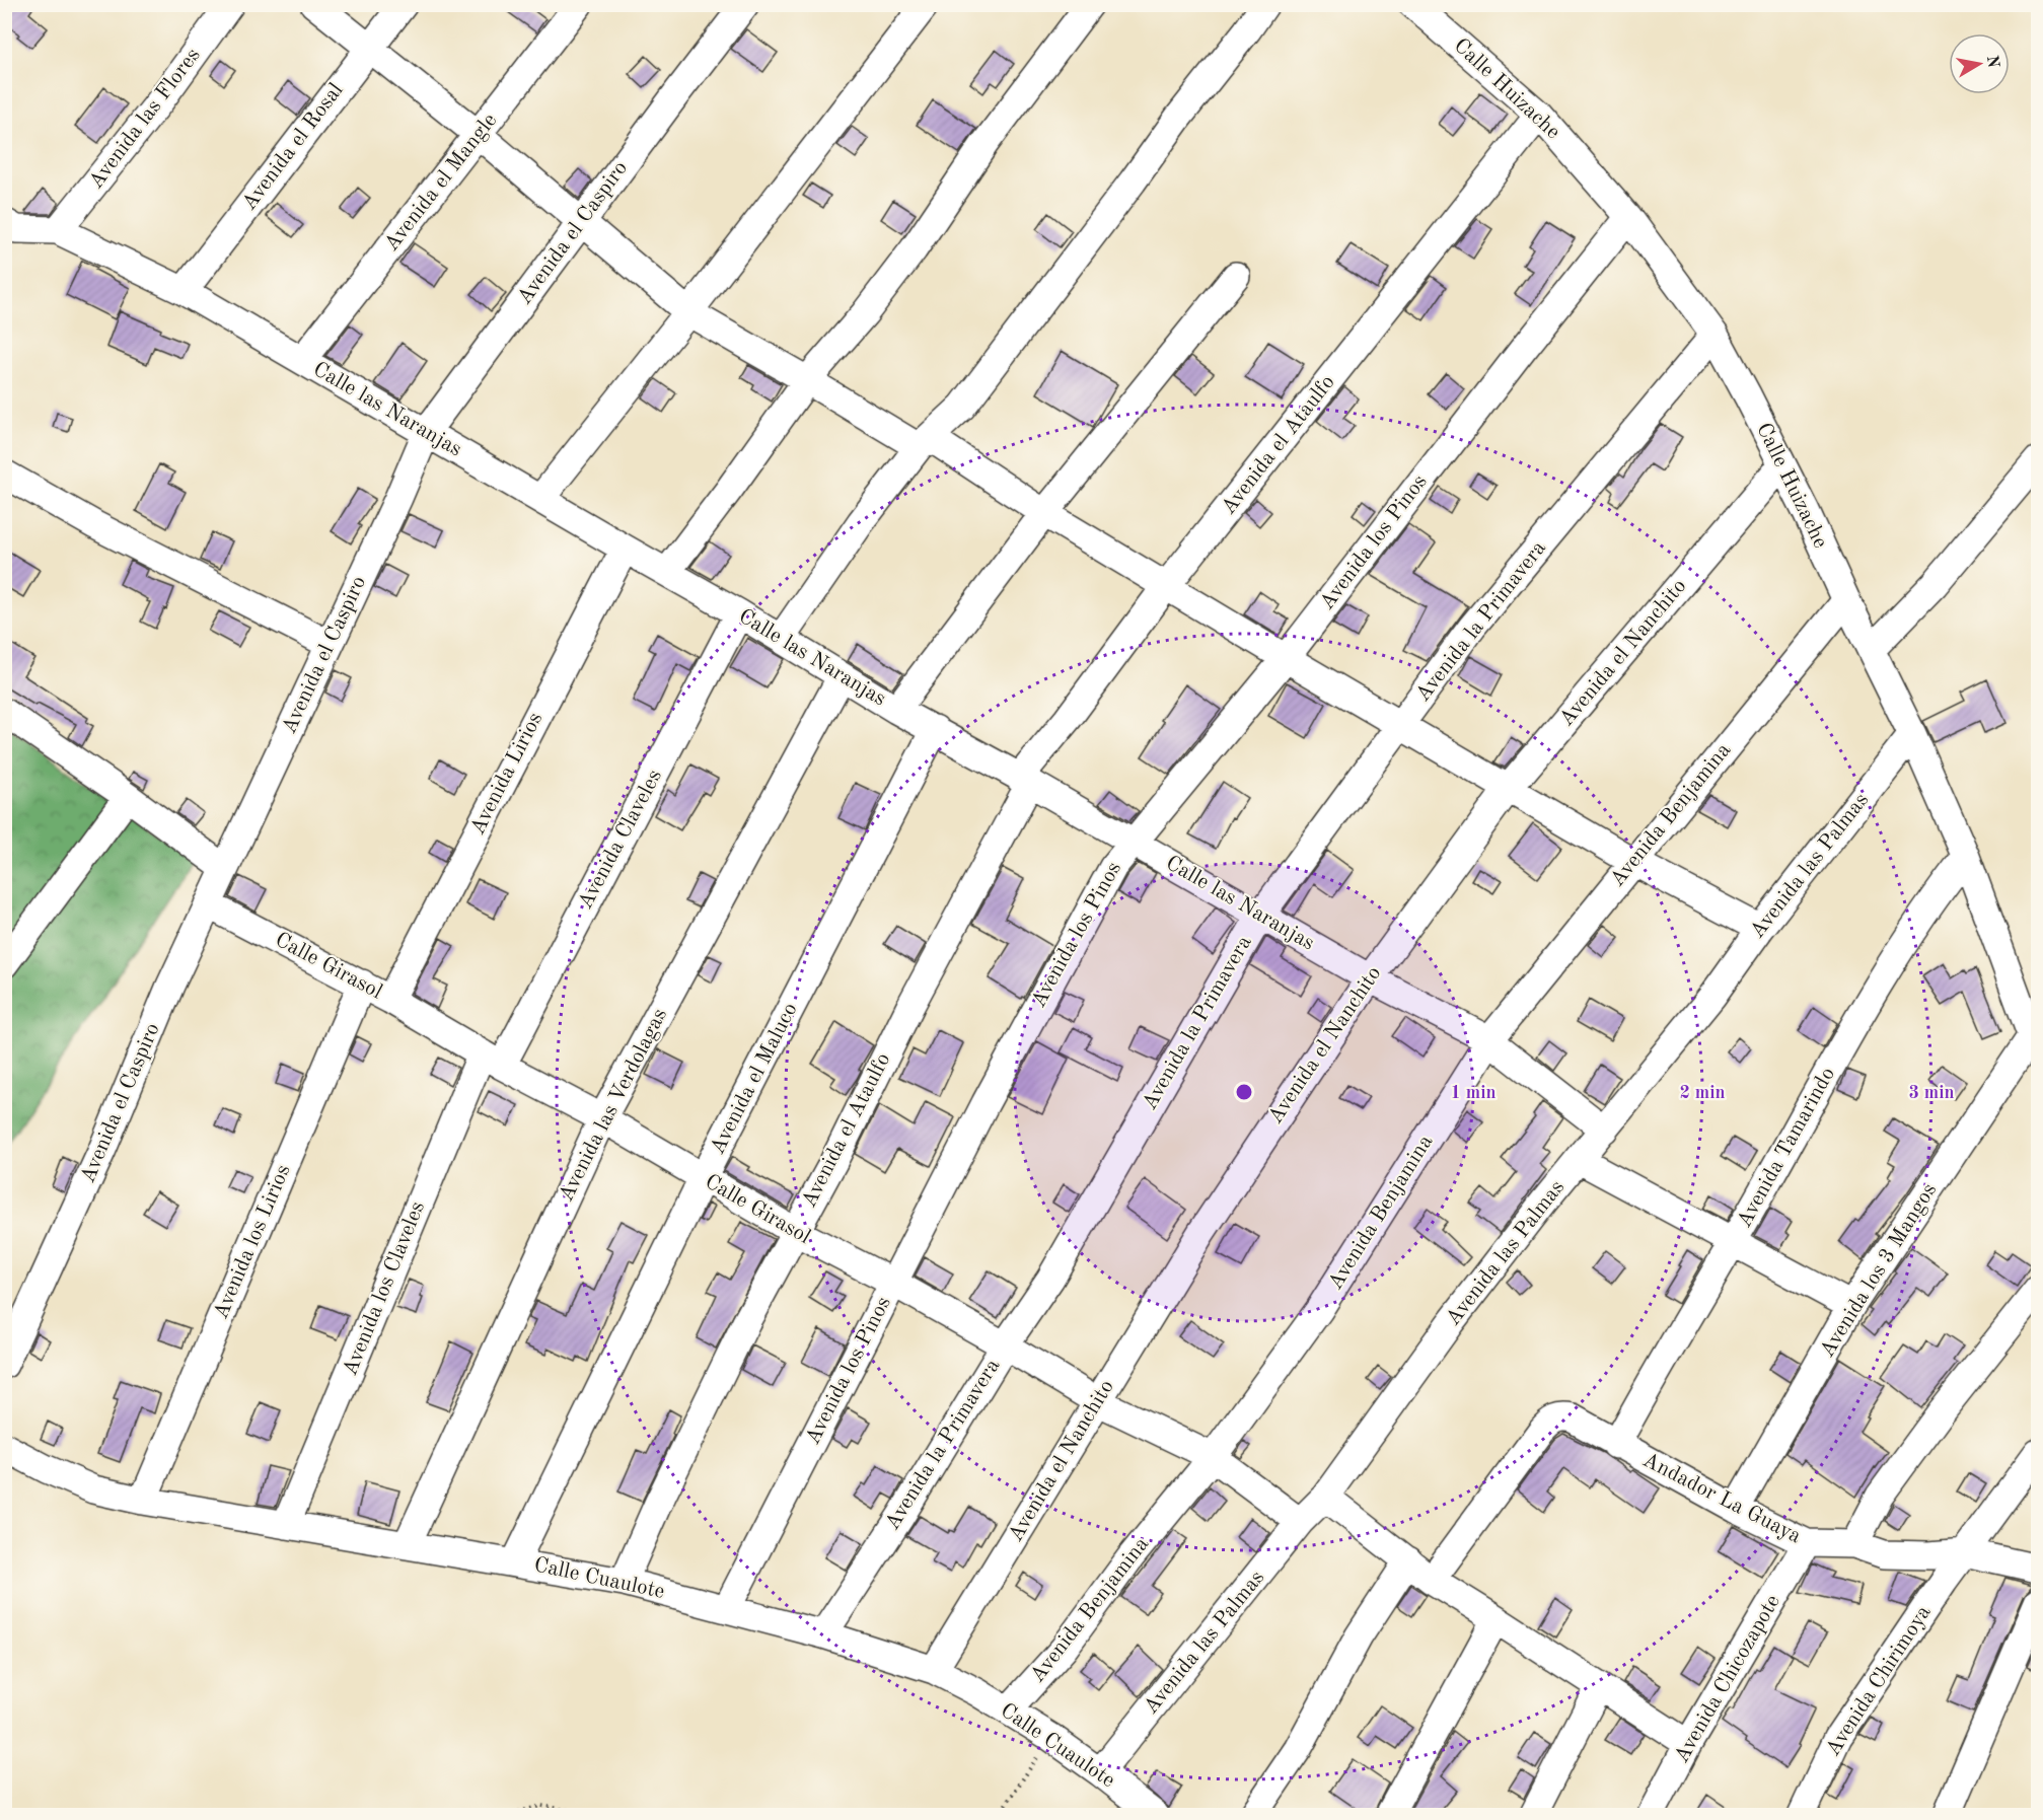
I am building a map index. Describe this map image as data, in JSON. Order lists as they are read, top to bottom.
{
  "streets": {
    "street": [
      "Calle Huizache",
      "Avenida las Flores",
      "Avenida el Rosal",
      "Avenida el Mangle",
      "Avenida el Caspiro",
      "Calle las Naranjas",
      "Avenida el Ataulfo",
      "Avenida los Pinos",
      "Avenida la Primavera",
      "Avenida el Nanchito",
      "Avenida Lirios",
      "Avenida Benjamina",
      "Avenida Claveles",
      "Avenida las Palmas",
      "Calle Girasol",
      "Avenida el Maluco",
      "Avenida las Verdolagas",
      "Avenida Tamarindo",
      "Avenida los Lirios",
      "Avenida los 3 Mangos",
      "Avenida los Claveles",
      "Andador La Guaya",
      "Calle Cuaulote",
      "Avenida Chicozapote",
      "Avenida Chirimoya"
    ]
  },
  "crossings": [
    ["Calle Huizache", "Avenida el Ataulfo"],
    ["Calle Huizache", "Avenida los Pinos"],
    ["Calle Huizache", "Avenida la Primavera"],
    ["Calle Huizache", "Avenida el Nanchito"],
    ["Calle Huizache", "Avenida Benjamina"],
    ["Calle Huizache", "Avenida las Palmas"],
    ["Calle Huizache", "Avenida Tamarindo"],
    ["Calle Huizache", "Avenida los 3 Mangos"],
    ["Avenida las Flores", "Calle las Naranjas"],
    ["Avenida el Rosal", "Calle las Naranjas"],
    ["Avenida el Mangle", "Calle las Naranjas"],
    ["Avenida el Caspiro", "Calle las Naranjas"],
    ["Avenida el Caspiro", "Calle Girasol"],
    ["Calle las Naranjas", "Avenida el Ataulfo"],
    ["Calle las Naranjas", "Avenida los Pinos"],
    ["Calle las Naranjas", "Avenida la Primavera"],
    ["Calle las Naranjas", "Avenida el Nanchito"],
    ["Calle las Naranjas", "Avenida Lirios"],
    ["Calle las Naranjas", "Avenida Benjamina"],
    ["Calle las Naranjas", "Avenida Claveles"],
    ["Calle las Naranjas", "Avenida las Palmas"],
    ["Calle las Naranjas", "Avenida el Maluco"],
    ["Calle las Naranjas", "Avenida las Verdolagas"],
    ["Avenida el Ataulfo", "Calle Girasol"],
    ["Avenida el Ataulfo", "Calle Cuaulote"],
    ["Avenida los Pinos", "Calle Girasol"],
    ["Avenida los Pinos", "Calle Cuaulote"],
    ["Avenida la Primavera", "Calle Girasol"],
    ["Avenida la Primavera", "Calle Cuaulote"],
    ["Avenida el Nanchito", "Calle Girasol"],
    ["Avenida el Nanchito", "Calle Cuaulote"],
    ["Avenida Lirios", "Calle Girasol"],
    ["Avenida Benjamina", "Calle Girasol"],
    ["Avenida Benjamina", "Calle Cuaulote"],
    ["Avenida Claveles", "Calle Girasol"],
    ["Avenida Claveles", "Avenida los Claveles"],
    ["Avenida las Palmas", "Calle Girasol"],
    ["Avenida las Palmas", "Calle Cuaulote"],
    ["Calle Girasol", "Avenida el Maluco"],
    ["Calle Girasol", "Avenida las Verdolagas"],
    ["Calle Girasol", "Avenida los Lirios"],
    ["Calle Girasol", "Avenida los Claveles"],
    ["Avenida el Maluco", "Calle Cuaulote"],
    ["Avenida las Verdolagas", "Calle Cuaulote"],
    ["Avenida Tamarindo", "Andador La Guaya"],
    ["Avenida los Lirios", "Calle Cuaulote"],
    ["Avenida los 3 Mangos", "Andador La Guaya"],
    ["Avenida los Claveles", "Calle Cuaulote"],
    ["Andador La Guaya", "Avenida Chicozapote"],
    ["Andador La Guaya", "Avenida Chirimoya"]
  ],
  "north": "right",
  "rings": ["1 min", "2 min", "3 min"]
}
